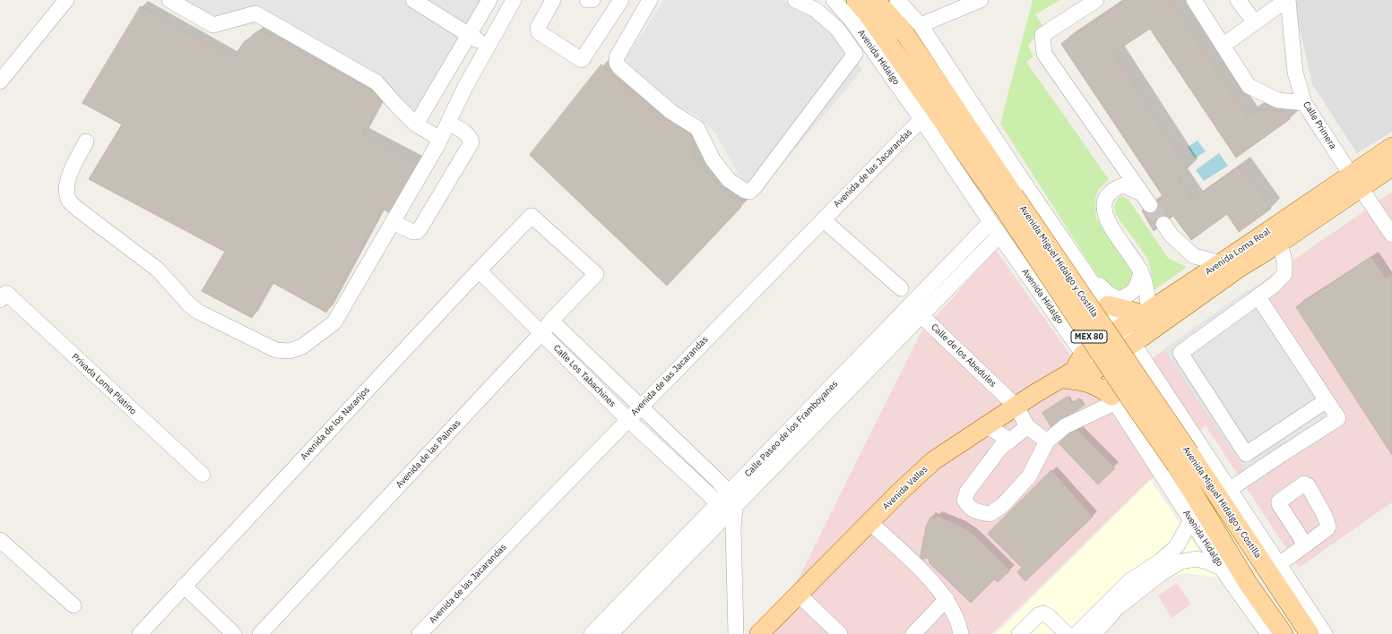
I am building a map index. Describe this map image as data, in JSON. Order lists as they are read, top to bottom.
{
  "streets": {
    "main road": [
      "Avenida Loma Real",
      "Avenida Miguel Hidalgo y Costilla",
      "MEX 80",
      "Avenida Valles"
    ],
    "street": [
      "Avenida Hidalgo",
      "Calle Primera",
      "Avenida de las Jacarandas",
      "Calle de los Abedules",
      "Calle Los Tabachines",
      "Privada Loma Platino",
      "Avenida de los Naranjos",
      "Calle Paseo de los Framboyanes",
      "Avenida de las Palmas"
    ]
  },
  "crossings": [
    ["Avenida Hidalgo", "Avenida de las Jacarandas"],
    ["Avenida Hidalgo", "Avenida Loma Real"],
    ["Avenida Hidalgo", "Calle Paseo de los Framboyanes"],
    ["Avenida Hidalgo", "Avenida Valles"],
    ["Calle Primera", "Avenida Loma Real"],
    ["Avenida de las Jacarandas", "Calle Los Tabachines"],
    ["Avenida Loma Real", "Avenida Valles"],
    ["Calle de los Abedules", "Calle Paseo de los Framboyanes"],
    ["Calle de los Abedules", "Avenida Valles"],
    ["Calle Los Tabachines", "Avenida de los Naranjos"],
    ["Calle Los Tabachines", "Calle Paseo de los Framboyanes"],
    ["Calle Los Tabachines", "Avenida de las Palmas"],
    ["Avenida de los Naranjos", "Avenida de las Palmas"]
  ]
}
